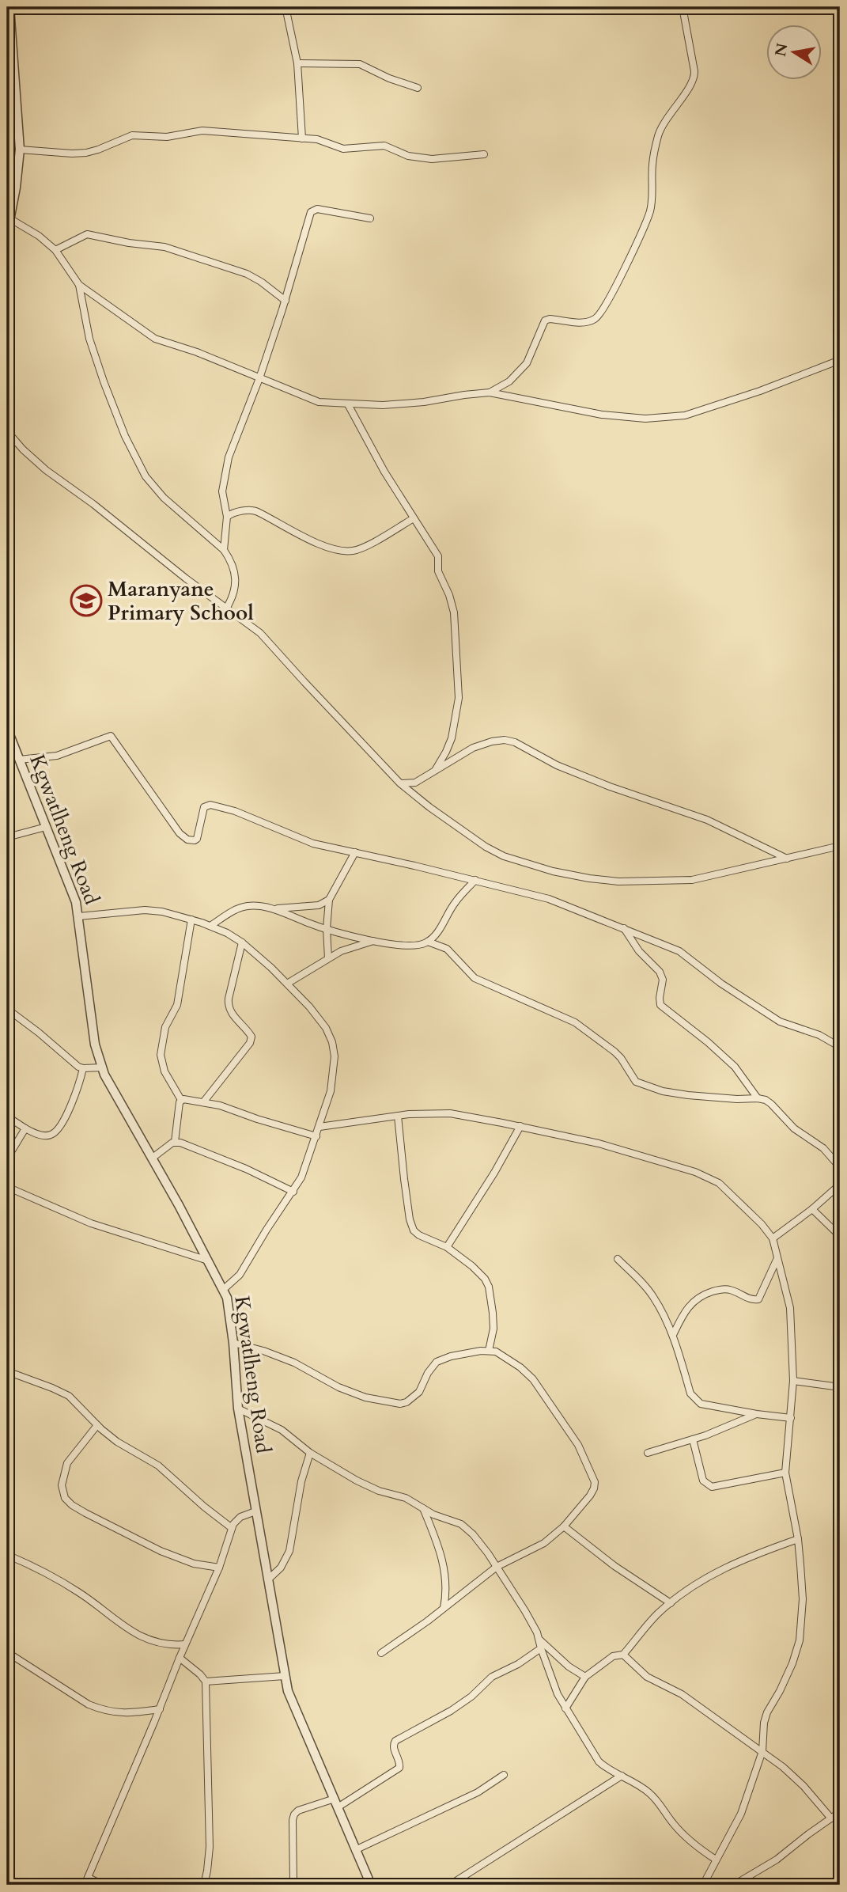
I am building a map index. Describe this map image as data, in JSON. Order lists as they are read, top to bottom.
{
  "streets": {
    "street": ["Kgwatlheng Road"]
  },
  "places": {
    "school or university": ["Maranyane Primary School"]
  },
  "north": "left"
}
